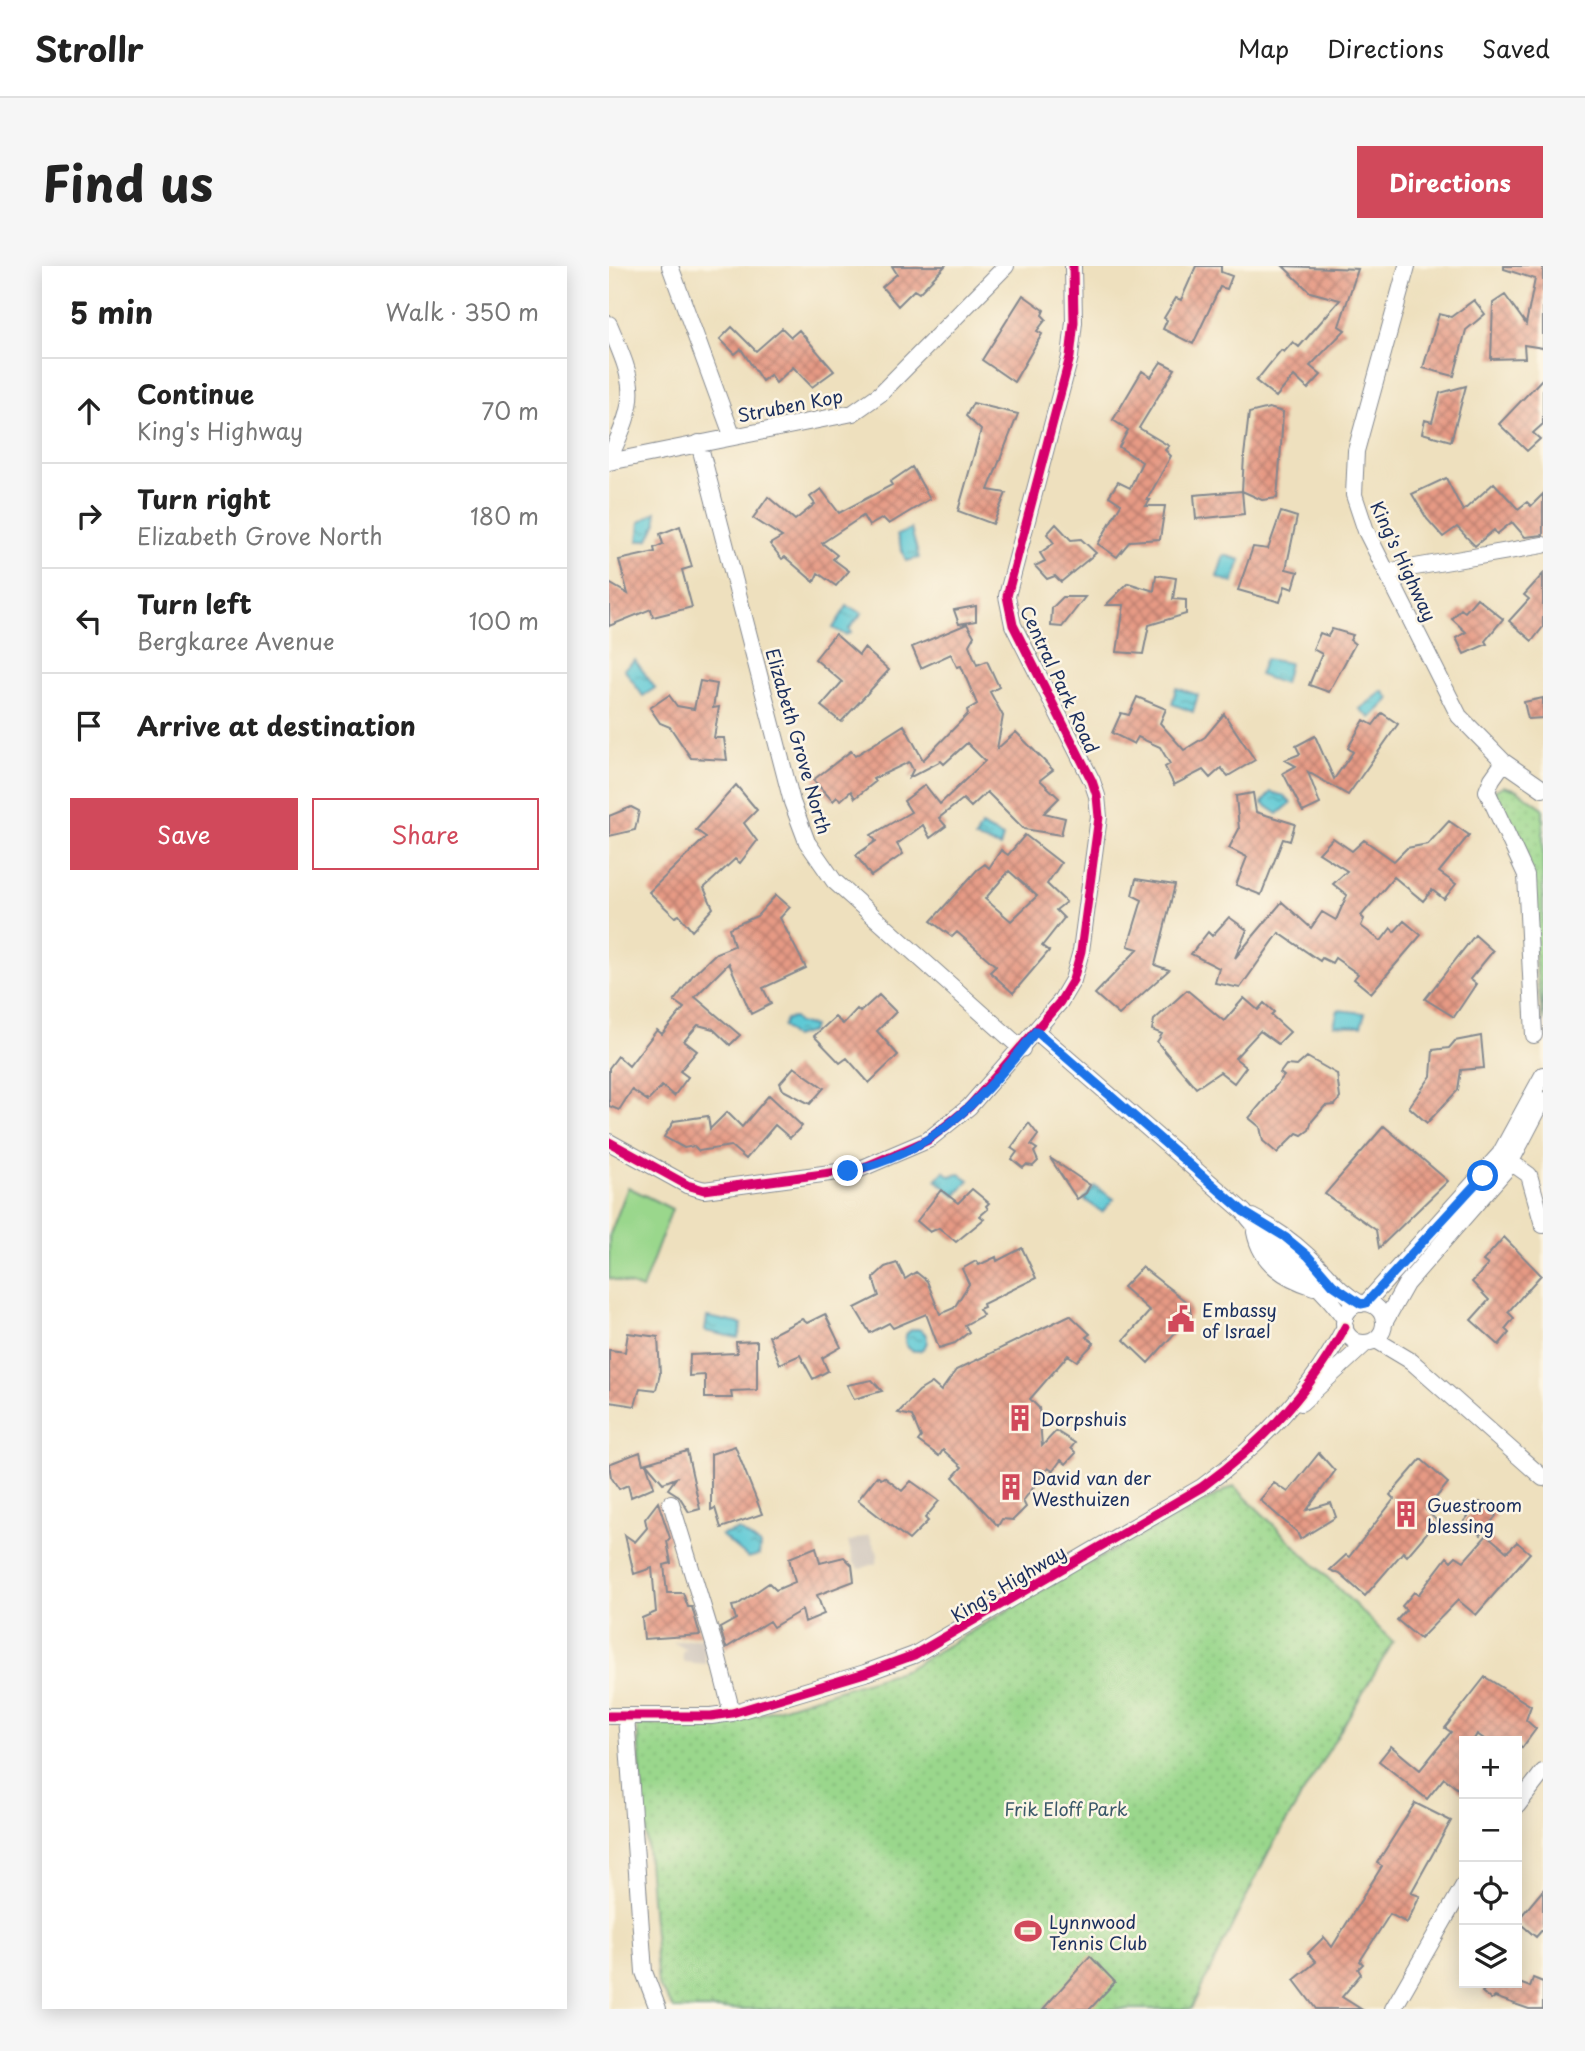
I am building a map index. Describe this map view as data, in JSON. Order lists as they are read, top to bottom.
{
  "streets": {
    "street": [
      "Struben Kop",
      "King's Highway",
      "Central Park Road",
      "Elizabeth Grove North"
    ]
  },
  "crossings": [
    ["Struben Kop", "Elizabeth Grove North"],
    ["Central Park Road", "Elizabeth Grove North"]
  ],
  "parks": ["Frik Eloff Park"],
  "places": {
    "public building": ["Embassy of Israel"],
    "building": ["Dorpshuis", "David van der Westhuizen", "Guestroom blessing"],
    "sports": ["Lynnwood Tennis Club"]
  },
  "page": {
    "header": "Strollr",
    "nav": ["Map", "Directions", "Saved"],
    "title": "Find us",
    "buttons": [
      "Directions",
      ["Save", "Share"]
    ],
    "heading": ["5 min", "Walk · 350 m"],
    "list": [
      ["Continue", "King's Highway", "70 m"],
      ["Turn right", "Elizabeth Grove North", "180 m"],
      ["Turn left", "Bergkaree Avenue", "100 m"],
      "Arrive at destination"
    ],
    "map_buttons": ["+", "−"]
  }
}
